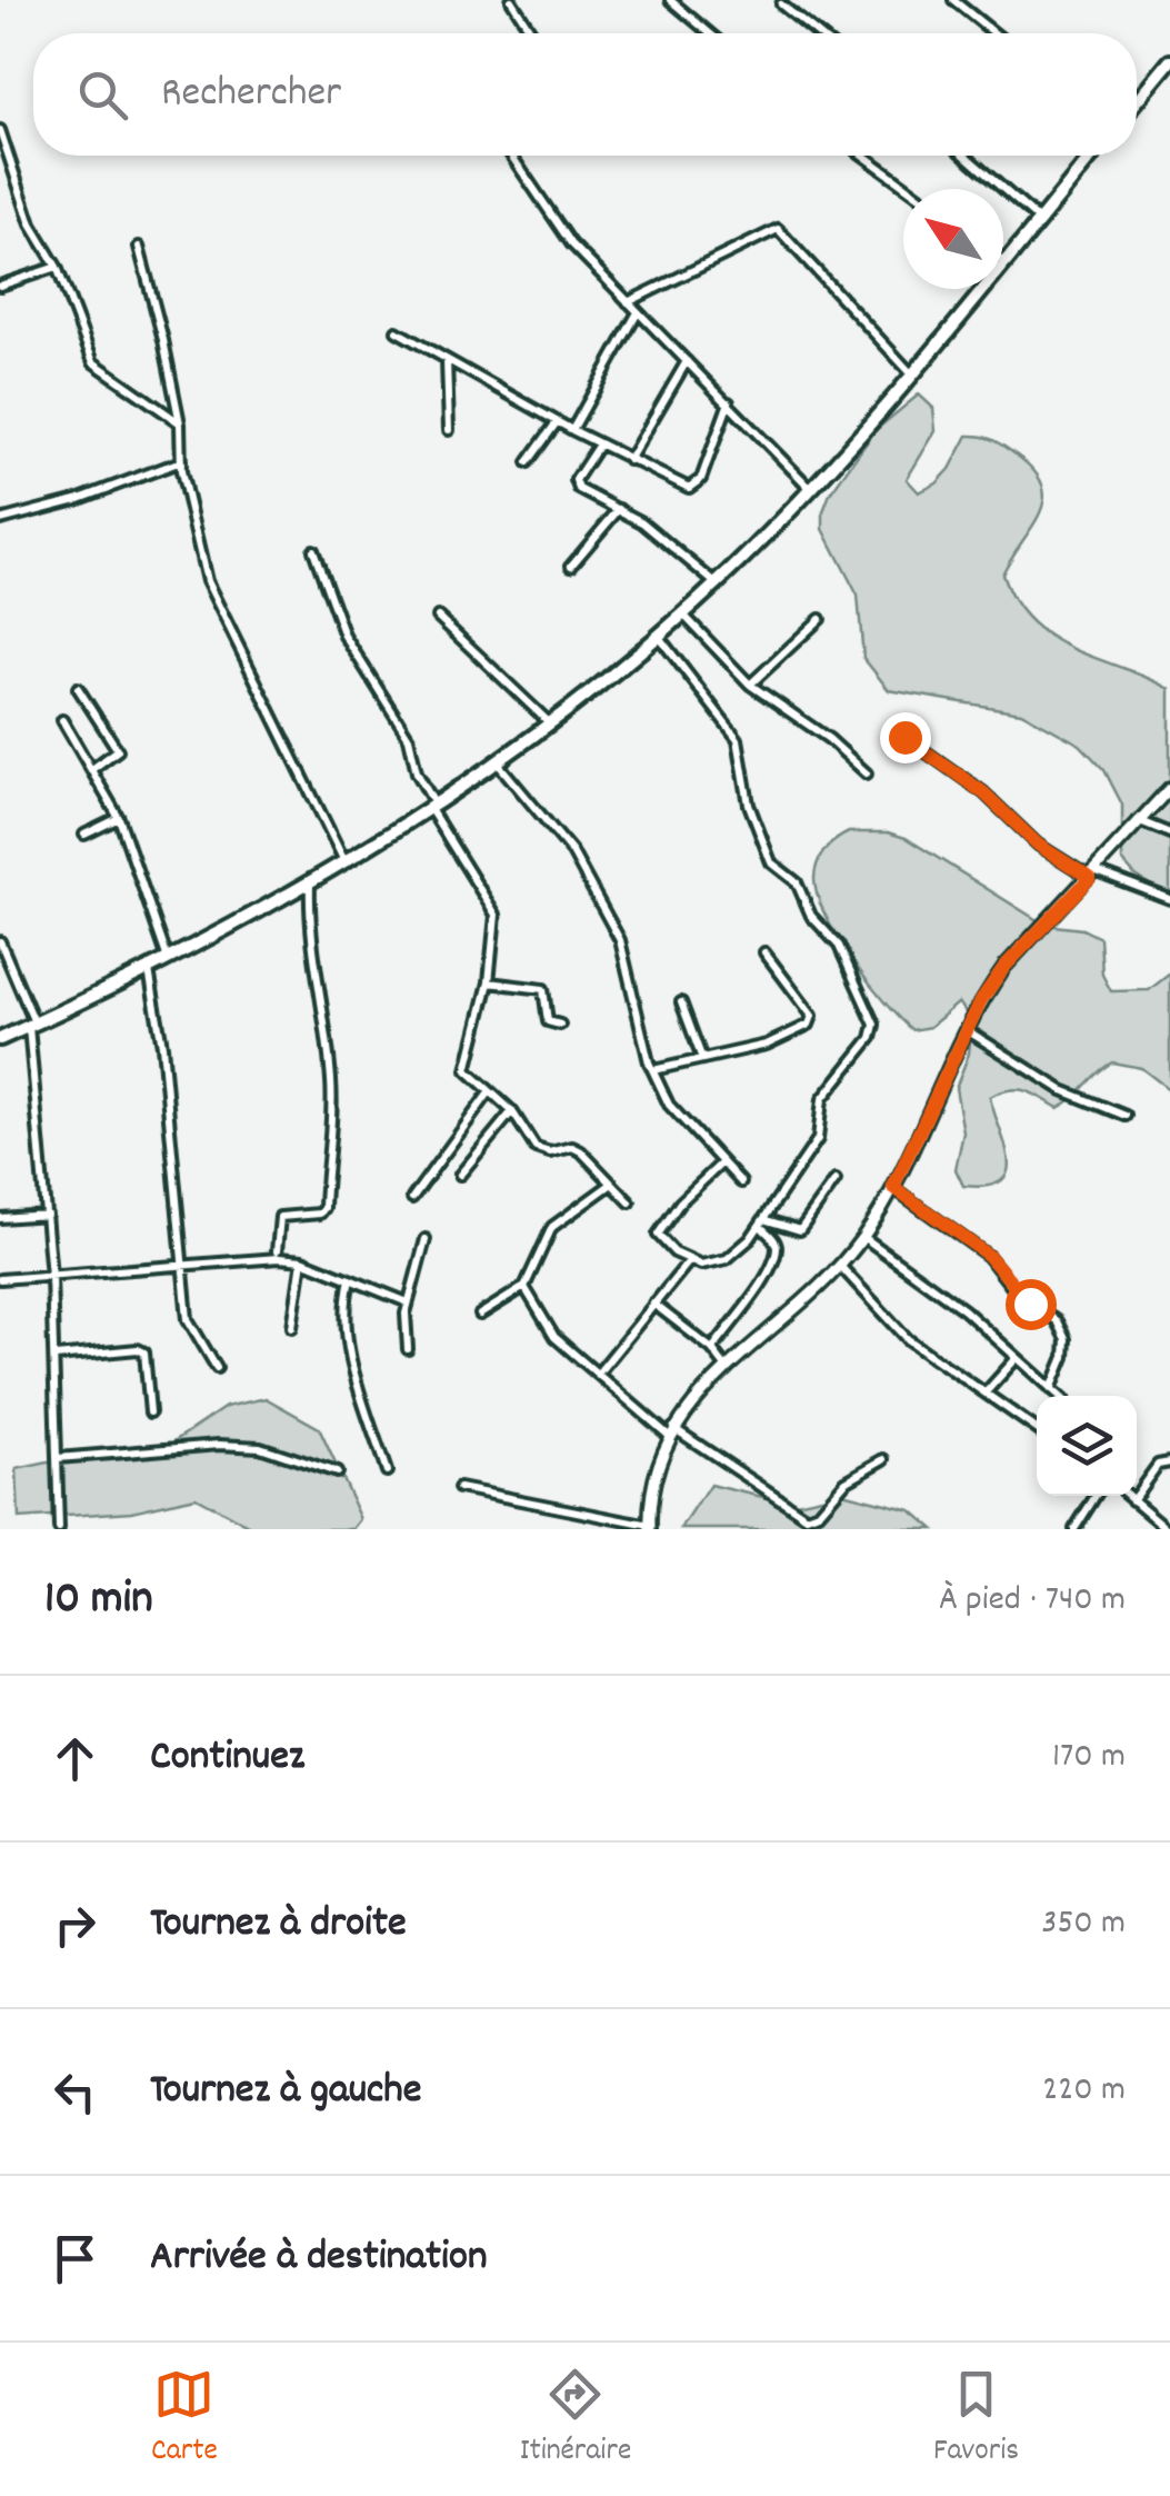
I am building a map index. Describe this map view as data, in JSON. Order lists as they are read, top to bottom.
{
  "north": "top left",
  "page": {
    "search": "Rechercher",
    "heading": ["10 min", "À pied · 740 m"],
    "list": [
      ["Continuez", "170 m"],
      ["Tournez à droite", "350 m"],
      ["Tournez à gauche", "220 m"],
      "Arrivée à destination"
    ],
    "nav": ["Carte", "Itinéraire", "Favoris"]
  }
}
